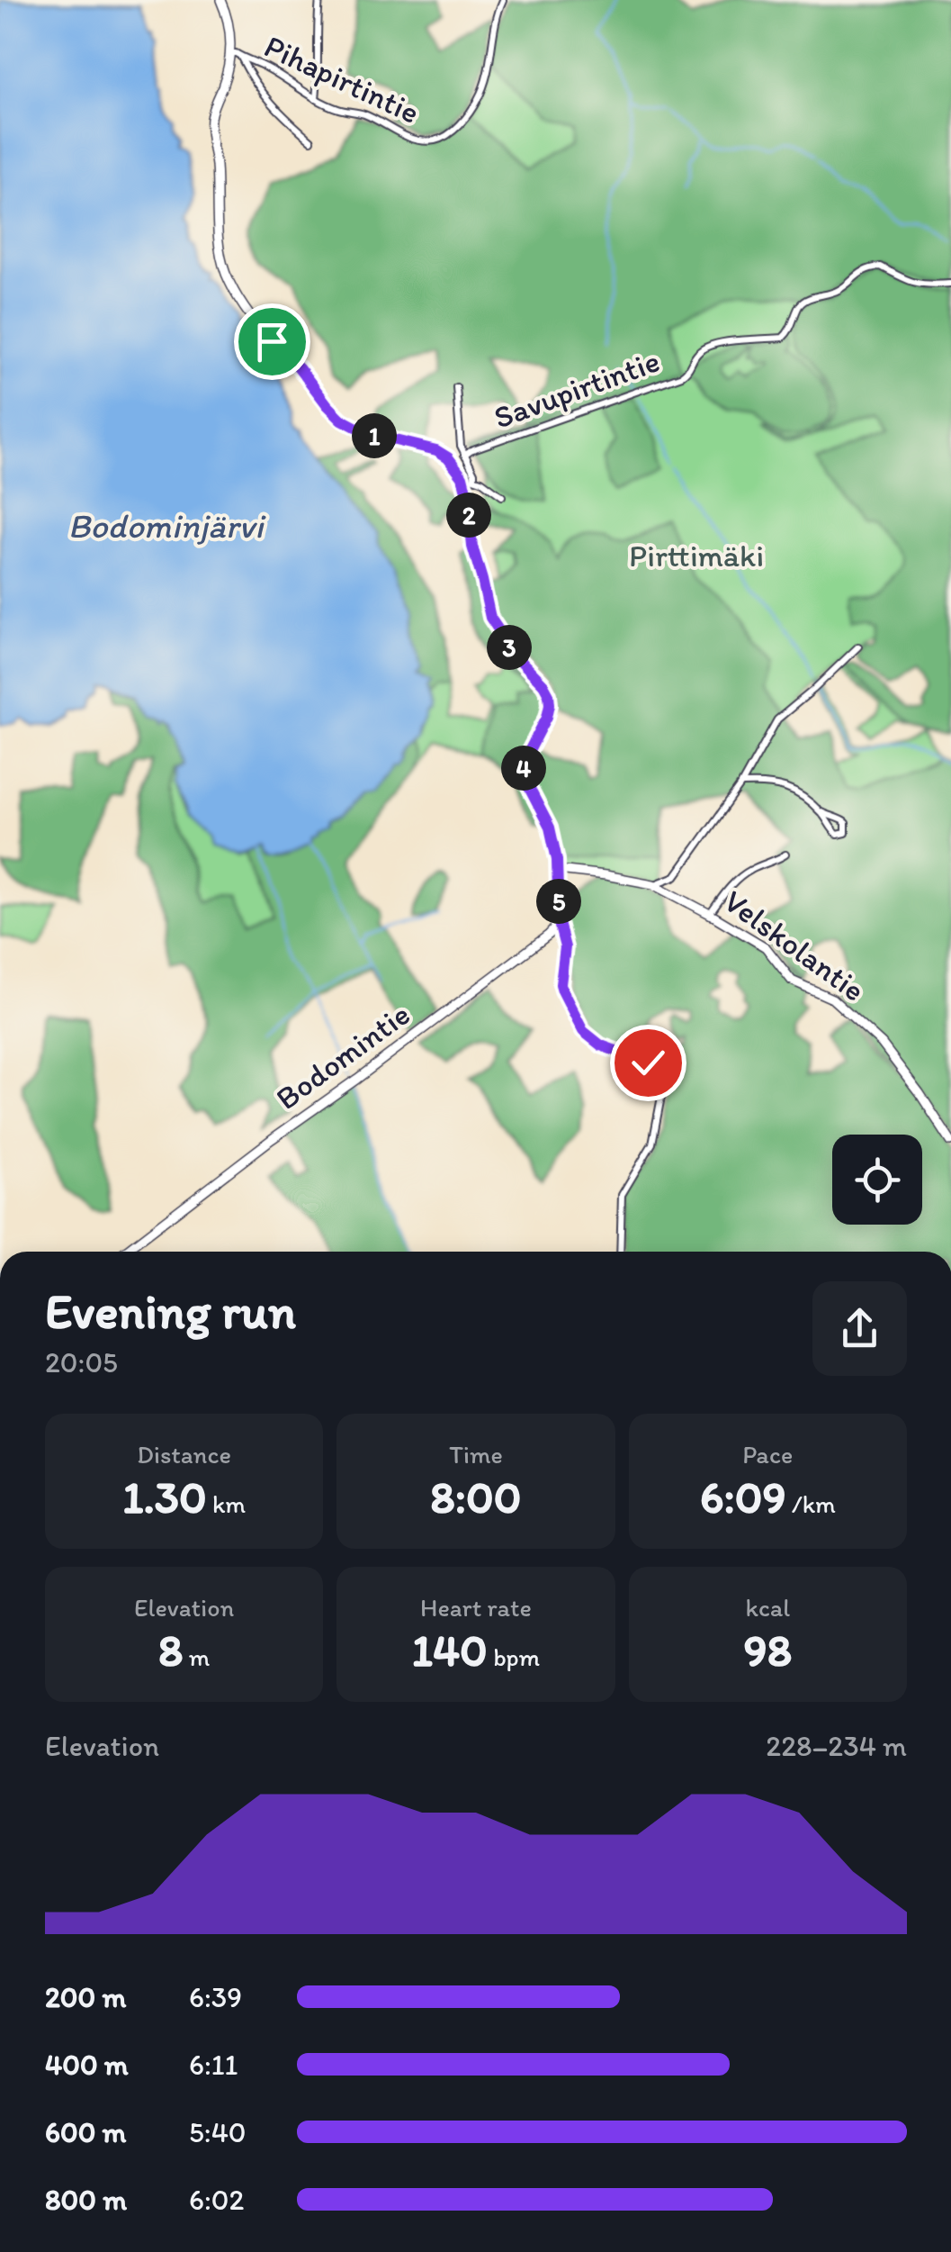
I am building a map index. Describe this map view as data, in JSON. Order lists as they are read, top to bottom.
{
  "streets": {
    "main road": ["Velskolantie", "Bodomintie"],
    "street": ["Pihapirtintie", "Savupirtintie"]
  },
  "water": ["Bodominjärvi"],
  "parks": ["Pirttimäki"],
  "page": {
    "pins": [
      "1",
      "2",
      "3",
      "4",
      "5"
    ],
    "heading": ["Evening run", "20:05"],
    "stats": [
      ["Distance", "1.30 km"],
      ["Time", "8:00"],
      ["Pace", "6:09 /km"],
      ["Elevation", "8 m"],
      ["Heart rate", "140 bpm"],
      ["kcal", "98"]
    ],
    "chart": ["Elevation", "228–234 m"],
    "list": [
      {
        "name": "200 m",
        "note": "6:39"
      },
      {
        "name": "400 m",
        "note": "6:11"
      },
      {
        "name": "600 m",
        "note": "5:40"
      },
      {
        "name": "800 m",
        "note": "6:02"
      }
    ]
  }
}
